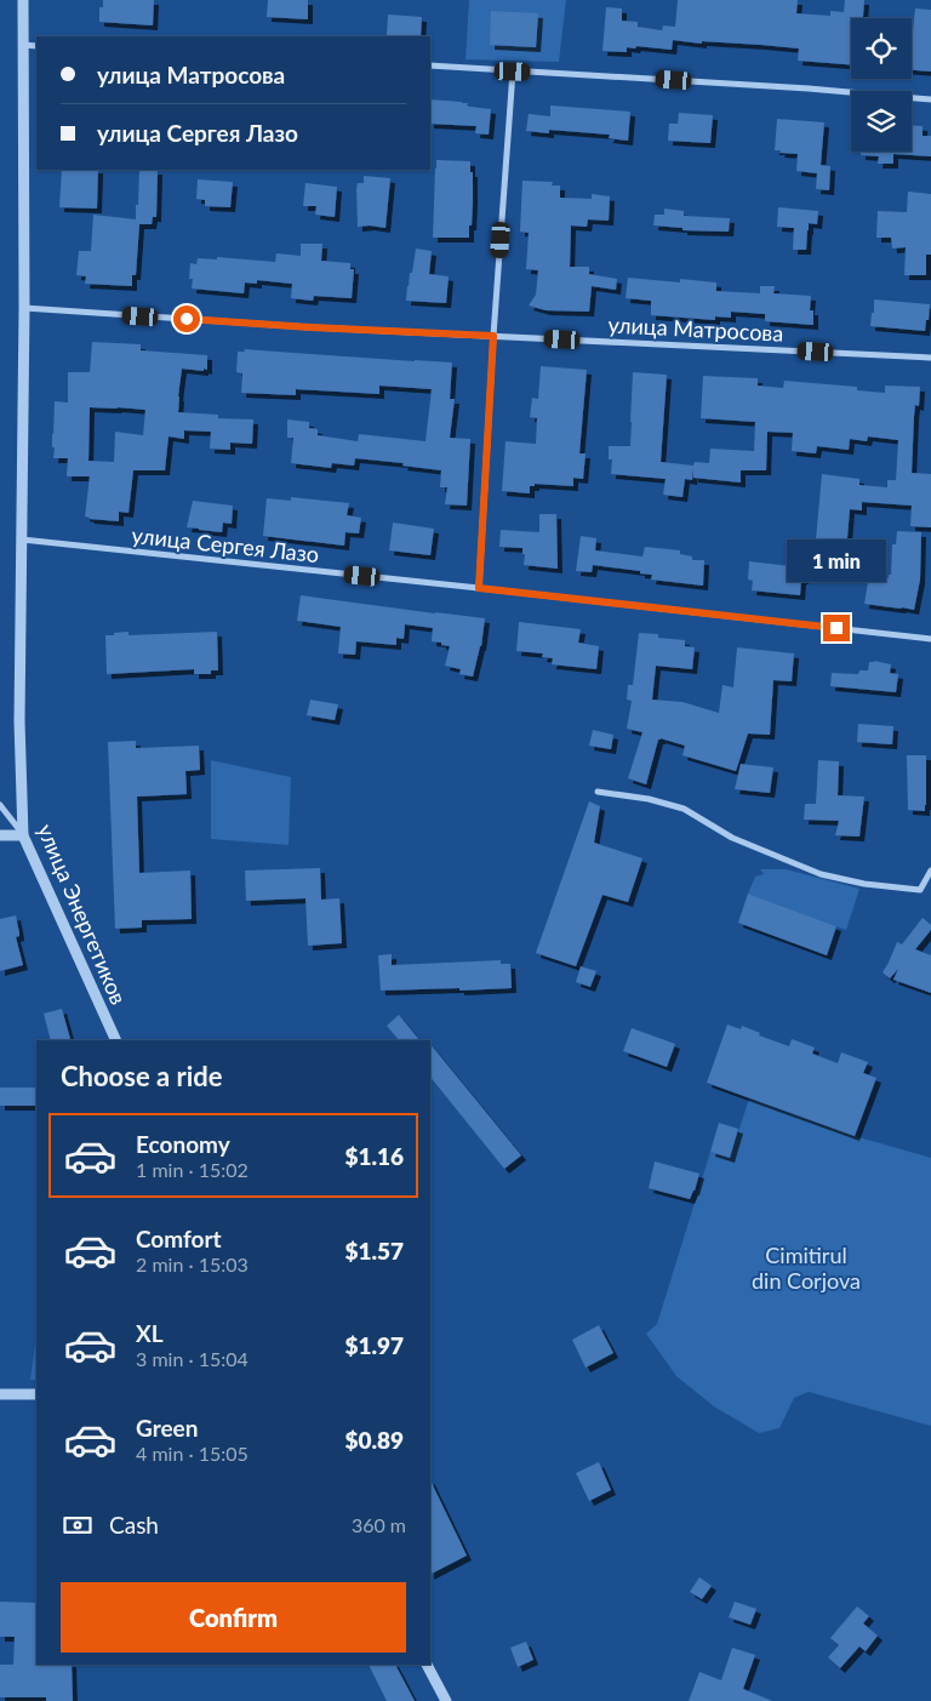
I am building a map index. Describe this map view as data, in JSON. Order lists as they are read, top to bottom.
{
  "streets": {
    "street": ["улица Матросова", "улица Сергея Лазо", "улица Энергетиков"]
  },
  "crossings": [
    ["улица Матросова", "улица Энергетиков"],
    ["улица Сергея Лазо", "улица Энергетиков"]
  ],
  "parks": ["Cimitirul din Corjova"],
  "page": {
    "banner": ["улица Матросова", "улица Сергея Лазо"],
    "bubble": "1 min",
    "heading": "Choose a ride",
    "list": [
      {
        "name": "Economy",
        "note": "1 min · 15:02",
        "value": "$1.16"
      },
      {
        "name": "Comfort",
        "note": "2 min · 15:03",
        "value": "$1.57"
      },
      {
        "name": "XL",
        "note": "3 min · 15:04",
        "value": "$1.97"
      },
      {
        "name": "Green",
        "note": "4 min · 15:05",
        "value": "$0.89"
      }
    ],
    "pay": ["Cash", "360 m"],
    "buttons": "Confirm"
  }
}
